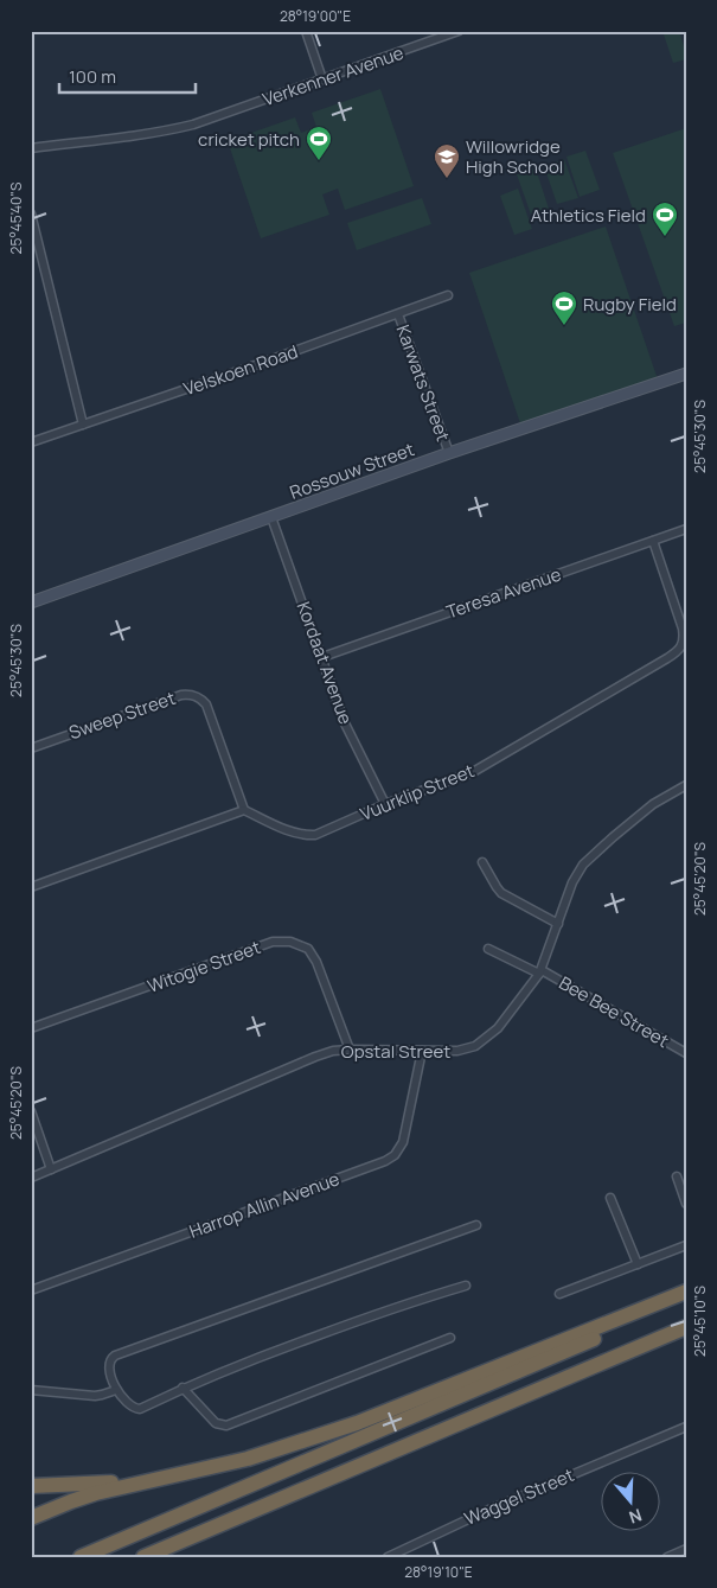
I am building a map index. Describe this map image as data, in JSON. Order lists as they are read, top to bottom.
{
  "streets": {
    "main road": ["Rossouw Street"],
    "street": [
      "Verkenner Avenue",
      "Velskoen Road",
      "Karwats Street",
      "Teresa Avenue",
      "Kordaat Avenue",
      "Sweep Street",
      "Vuurklip Street",
      "Witogie Street",
      "Bee Bee Street",
      "Opstal Street",
      "Harrop Allin Avenue",
      "Waggel Street"
    ]
  },
  "crossings": [
    ["Velskoen Road", "Karwats Street"],
    ["Karwats Street", "Rossouw Street"],
    ["Rossouw Street", "Kordaat Avenue"],
    ["Teresa Avenue", "Kordaat Avenue"],
    ["Teresa Avenue", "Vuurklip Street"],
    ["Kordaat Avenue", "Vuurklip Street"],
    ["Sweep Street", "Vuurklip Street"],
    ["Witogie Street", "Opstal Street"],
    ["Bee Bee Street", "Opstal Street"],
    ["Opstal Street", "Harrop Allin Avenue"]
  ],
  "places": {
    "sports": ["cricket pitch", "Athletics Field", "Rugby Field"],
    "school or university": ["Willowridge High School"]
  },
  "scale_bar": "100 m",
  "north": "bottom",
  "coordinates": [
    "28°19'00\"E",
    "25°45'40\"S",
    "25°45'30\"S",
    "25°45'20\"S",
    "25°45'10\"S",
    "28°19'10\"E"
  ]
}
